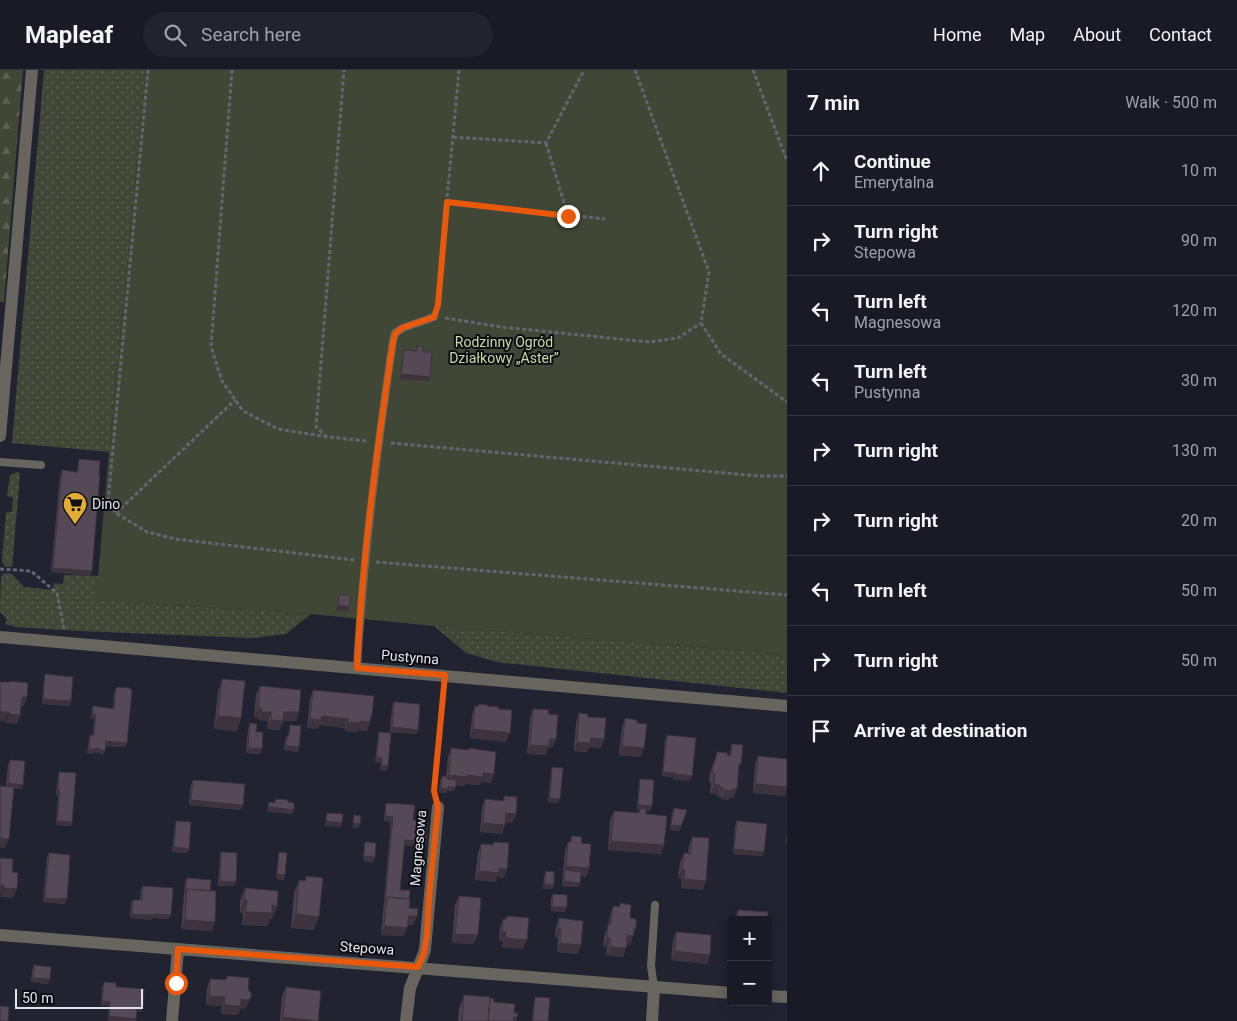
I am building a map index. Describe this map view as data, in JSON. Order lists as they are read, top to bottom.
{
  "streets": {
    "street": ["Pustynna", "Magnesowa", "Stepowa"]
  },
  "crossings": [
    ["Pustynna", "Magnesowa"],
    ["Magnesowa", "Stepowa"]
  ],
  "parks": ["Rodzinny Ogród Działkowy „Aster”"],
  "places": {
    "supermarket": ["Dino"]
  },
  "scale_bar": "50 m",
  "page": {
    "header": "Mapleaf",
    "search": "Search here",
    "nav": [
      "Home",
      "Map",
      "About",
      "Contact"
    ],
    "heading": ["7 min", "Walk · 500 m"],
    "list": [
      ["Continue", "Emerytalna", "10 m"],
      ["Turn right", "Stepowa", "90 m"],
      ["Turn left", "Magnesowa", "120 m"],
      ["Turn left", "Pustynna", "30 m"],
      ["Turn right", "130 m"],
      ["Turn right", "20 m"],
      ["Turn left", "50 m"],
      ["Turn right", "50 m"],
      "Arrive at destination"
    ],
    "map_buttons": ["+", "−"],
    "scale": "50 m"
  }
}
